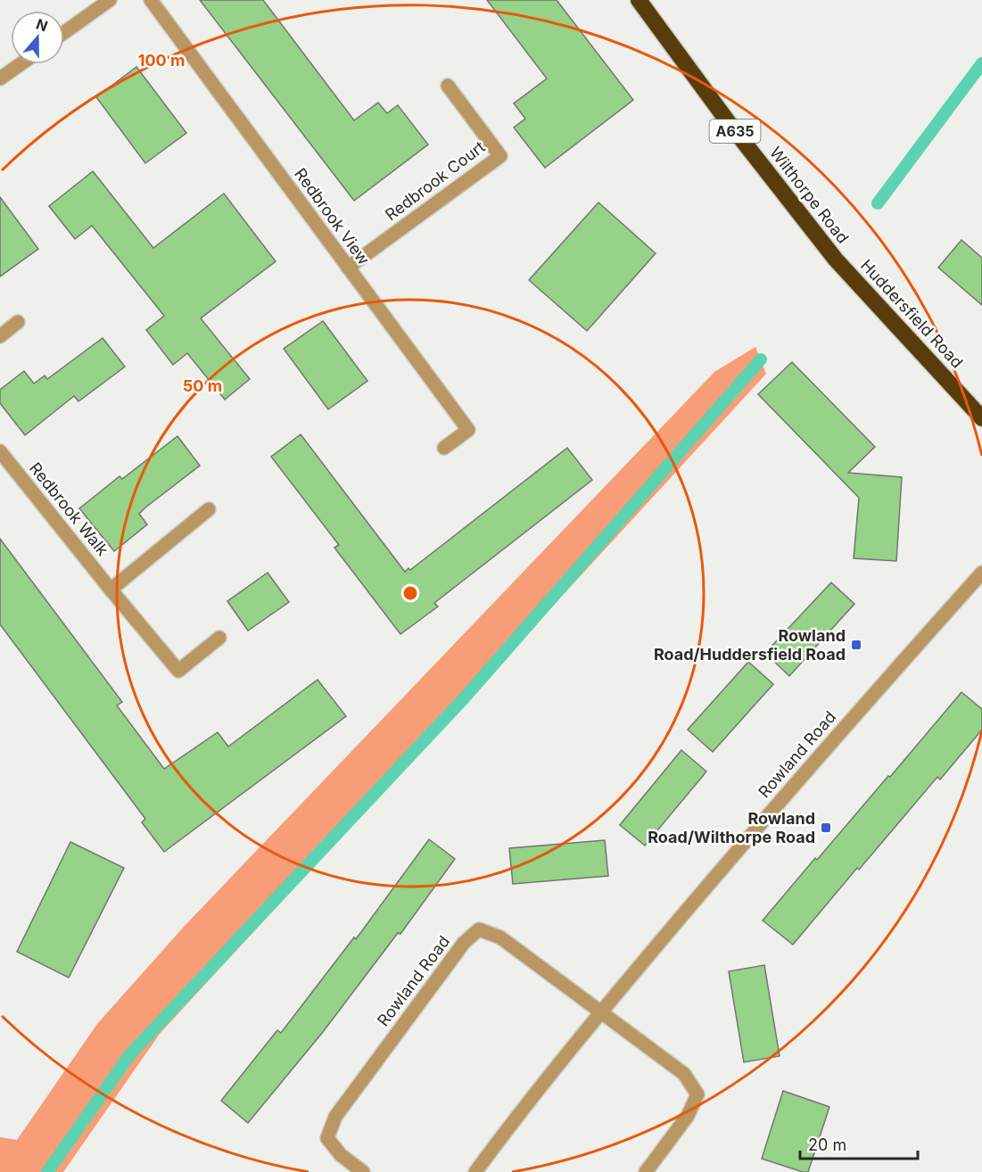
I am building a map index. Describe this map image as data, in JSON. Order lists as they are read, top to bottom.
{
  "streets": {
    "highway": ["A635", "Wilthorpe Road", "Huddersfield Road"],
    "street": [
      "Redbrook Court",
      "Redbrook View",
      "Redbrook Walk",
      "Rowland Road"
    ]
  },
  "crossings": [
    ["Redbrook Court", "Redbrook View"],
    ["Wilthorpe Road", "Huddersfield Road"]
  ],
  "places": {
    "transit": ["Rowland Road/Huddersfield Road", "Rowland Road/Wilthorpe Road"]
  },
  "scale_bar": "20 m",
  "north": "top",
  "rings": ["100 m", "50 m"]
}
